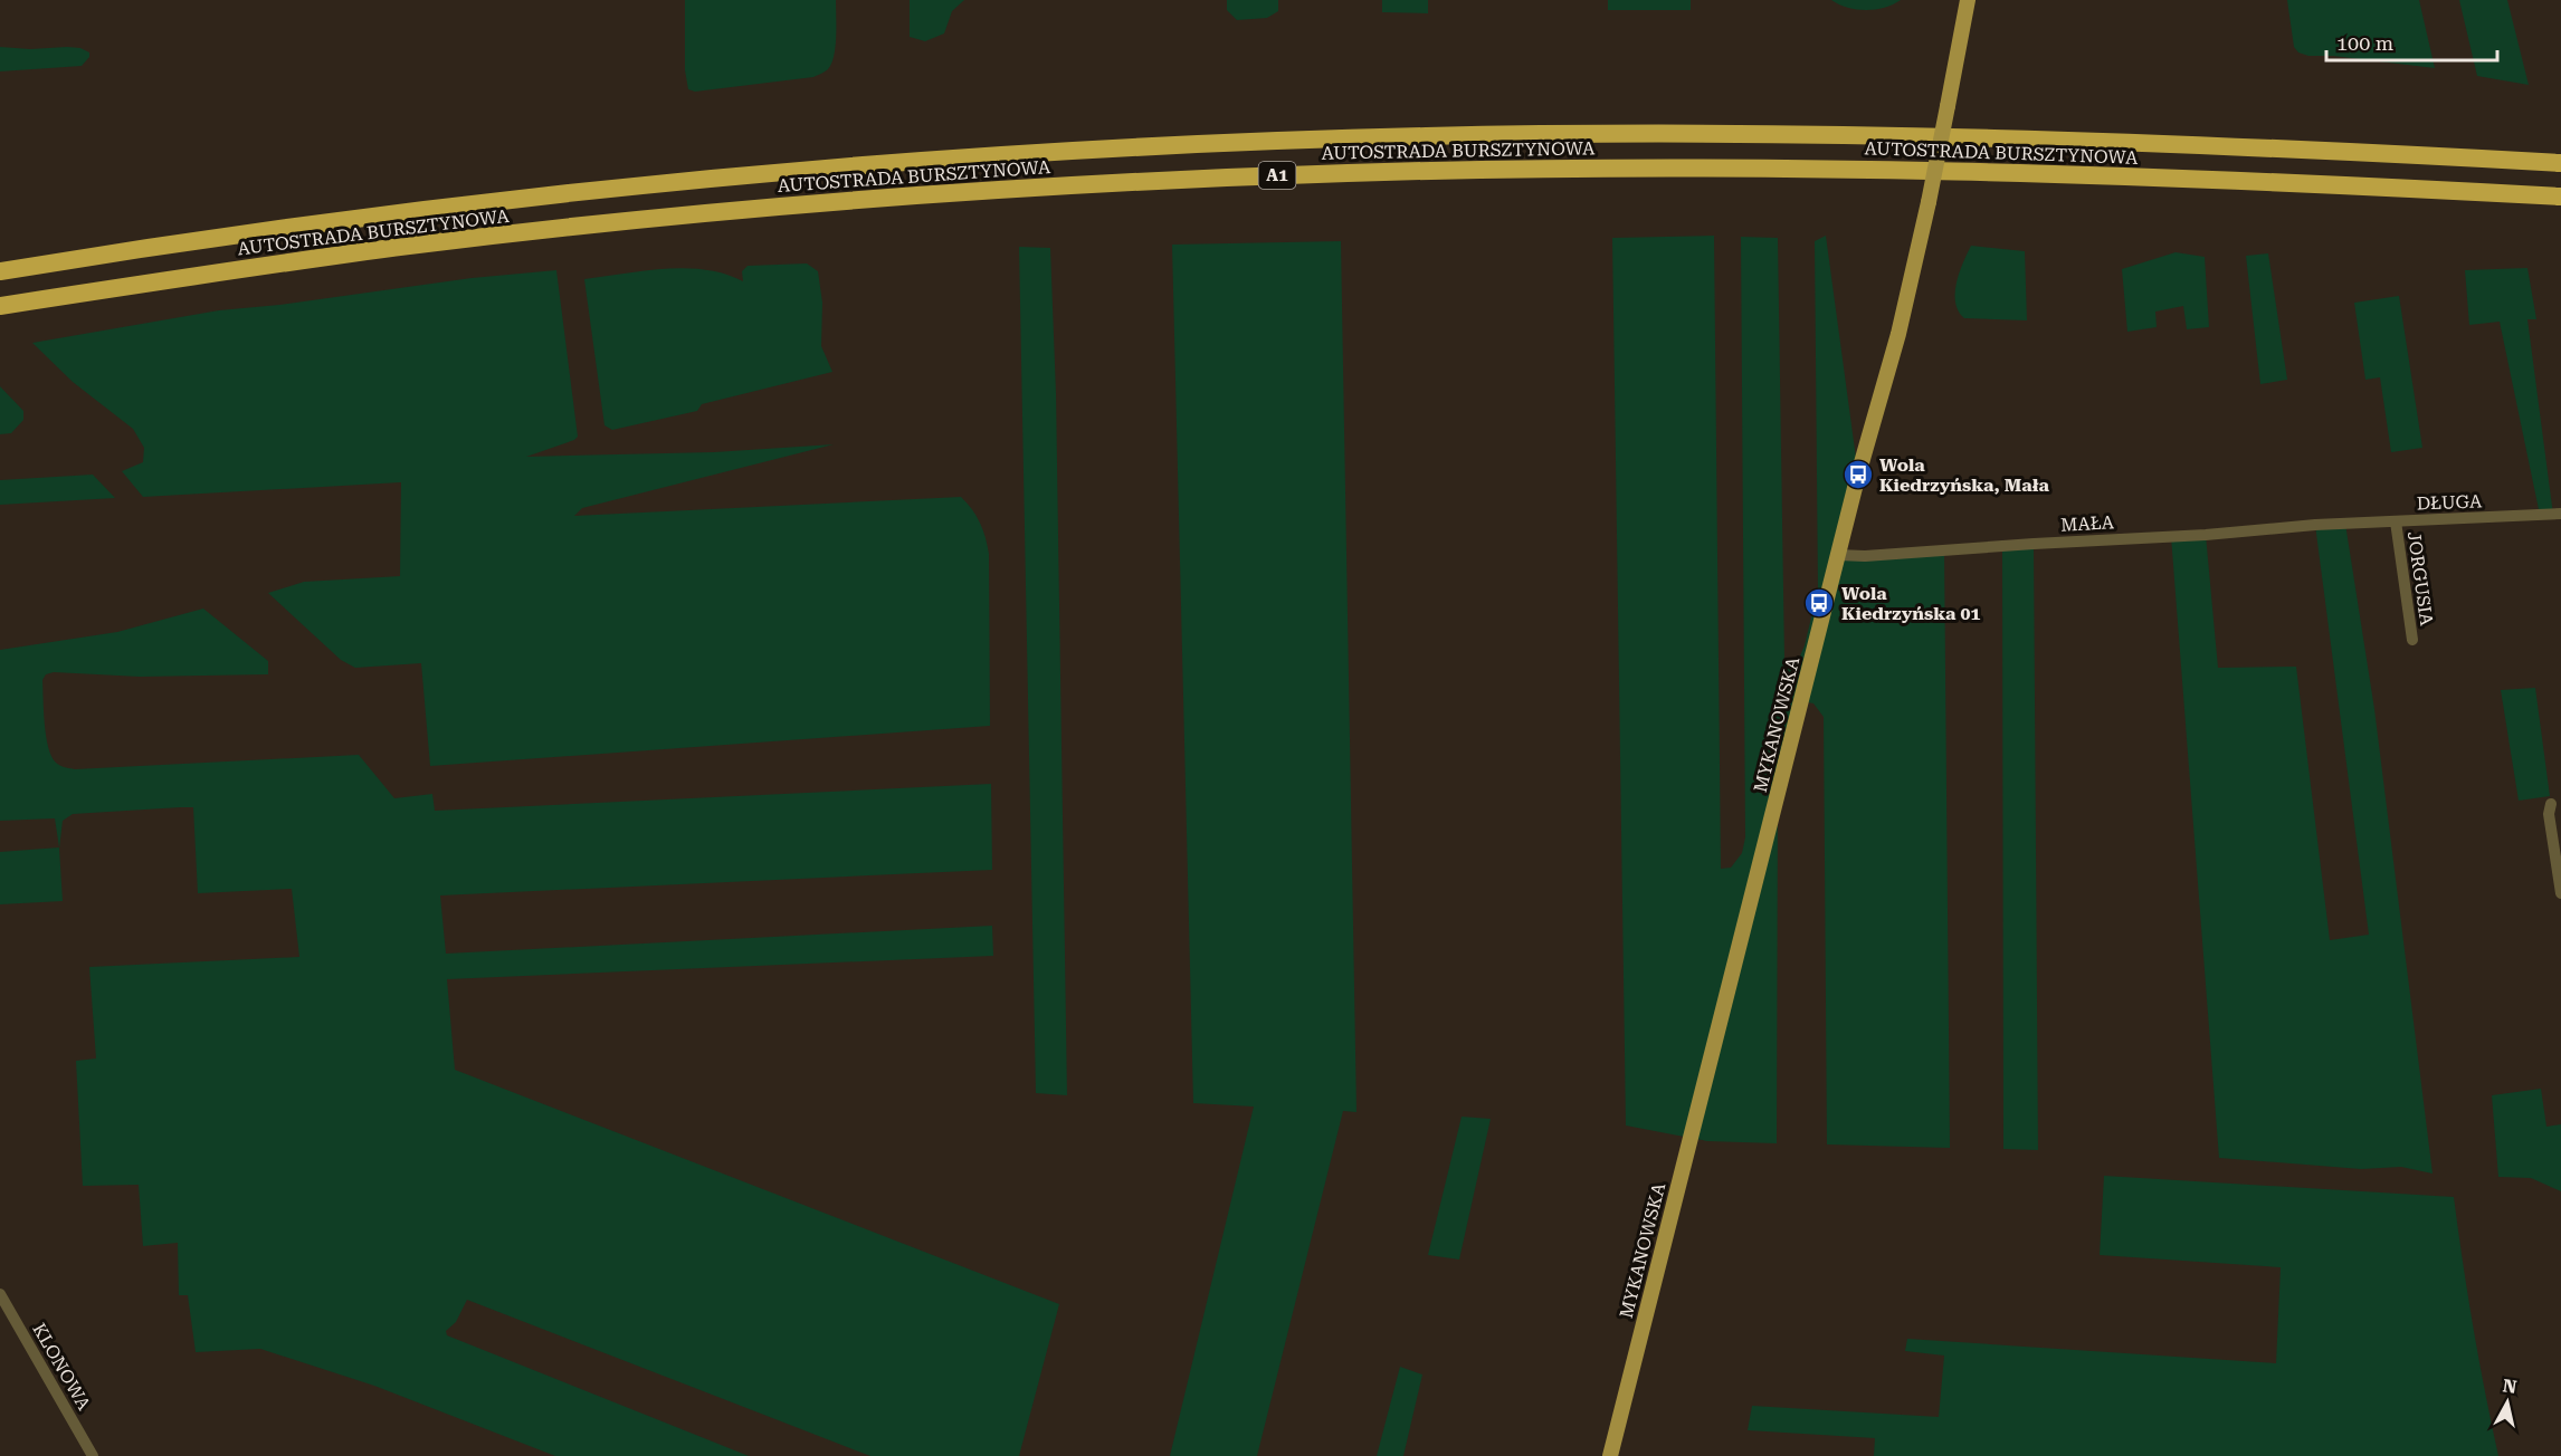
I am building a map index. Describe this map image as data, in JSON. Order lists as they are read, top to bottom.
{
  "streets": {
    "highway": ["AUTOSTRADA BURSZTYNOWA", "A1"],
    "main road": ["MYKANOWSKA"],
    "street": [
      "DŁUGA",
      "MAŁA",
      "JORGUSIA",
      "KLONOWA"
    ]
  },
  "crossings": [
    ["DŁUGA", "MAŁA"],
    ["DŁUGA", "JORGUSIA"],
    ["MAŁA", "MYKANOWSKA"]
  ],
  "places": {
    "bus stop": ["Wola Kiedrzyńska, Mała", "Wola Kiedrzyńska 01"]
  },
  "scale_bar": "100 m",
  "north": "top"
}
